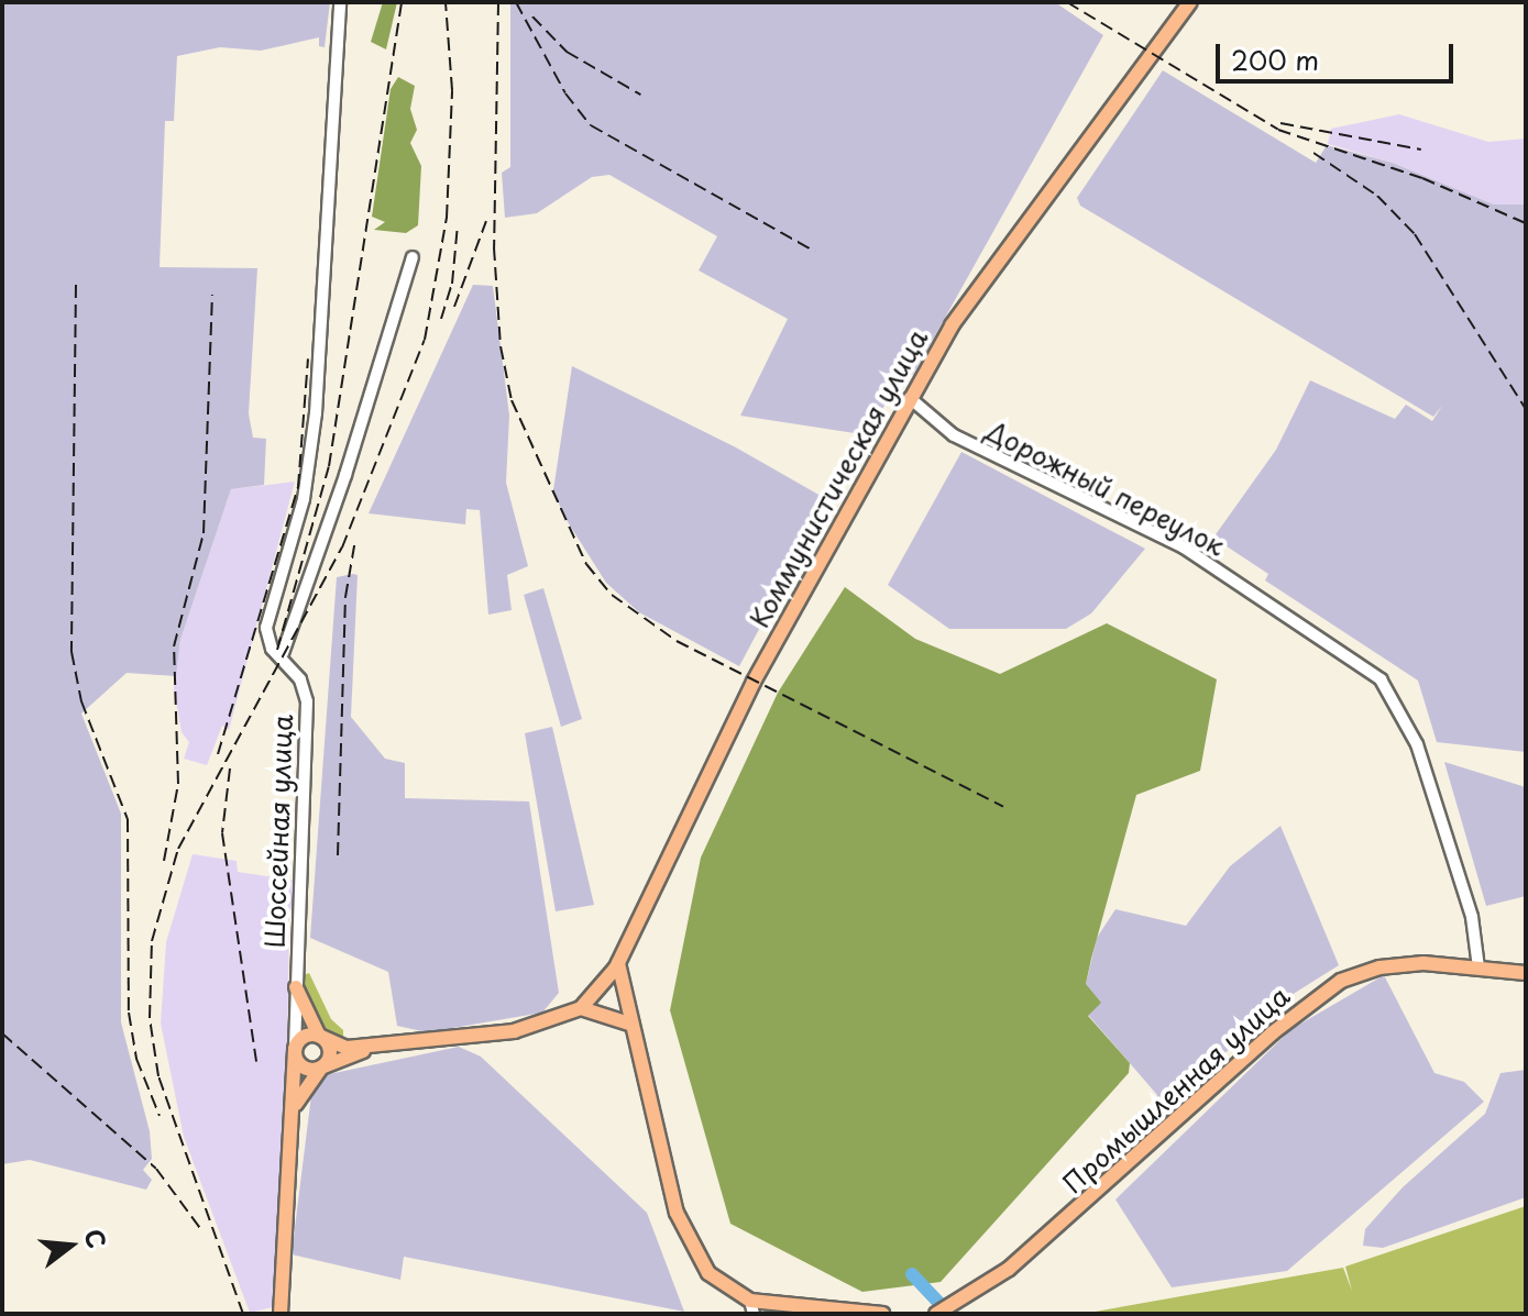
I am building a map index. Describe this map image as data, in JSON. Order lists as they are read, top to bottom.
{
  "streets": {
    "main road": ["Коммунистическая улица", "Шоссейная улица", "Промышленная улица"],
    "street": ["Дорожный переулок"]
  },
  "crossings": [
    ["Коммунистическая улица", "Дорожный переулок"],
    ["Дорожный переулок", "Промышленная улица"]
  ],
  "scale_bar": "200 m",
  "north": "right"
}
